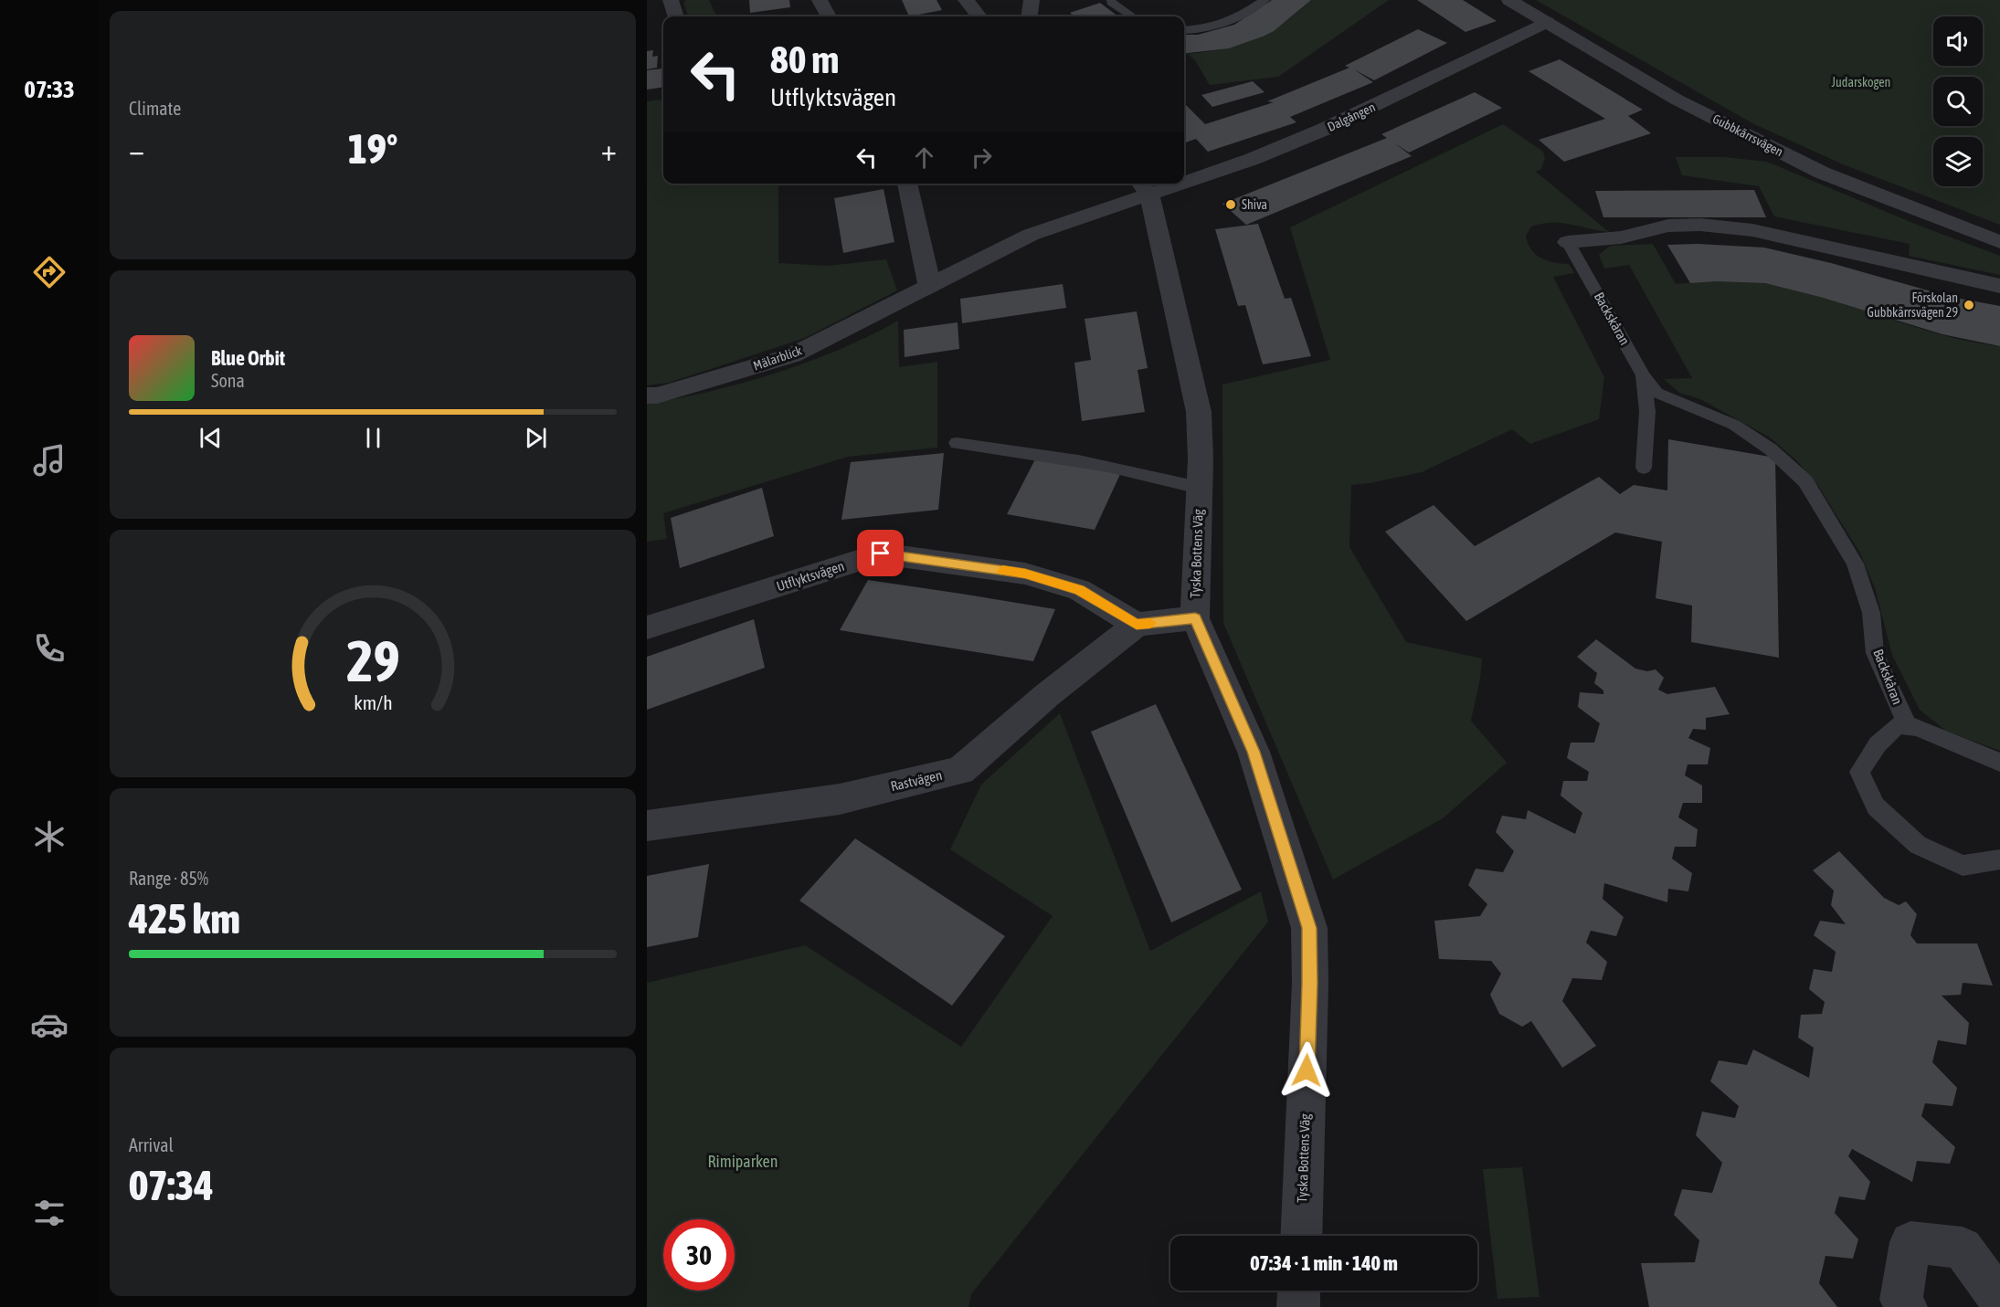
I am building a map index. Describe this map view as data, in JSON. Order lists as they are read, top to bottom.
{
  "streets": {
    "street": [
      "Dalgången",
      "Gubbkärrsvägen",
      "Backskåran",
      "Mälarblick",
      "Tyska Bottens Väg",
      "Utflyktsvägen",
      "Rastvägen"
    ]
  },
  "crossings": [
    ["Dalgången", "Gubbkärrsvägen"],
    ["Dalgången", "Mälarblick"],
    ["Dalgången", "Tyska Bottens Väg"],
    ["Mälarblick", "Tyska Bottens Väg"],
    ["Utflyktsvägen", "Rastvägen"]
  ],
  "parks": ["Judarskogen", "Rimiparken"],
  "places": ["Shiva", "Förskolan Gubbkärrsvägen 29"],
  "page": {
    "tabs": "07:33",
    "tile": [
      "Climate",
      ["Range · 85%", "425 km"],
      ["Arrival", "07:34"]
    ],
    "turn": ["80 m", "Utflyktsvägen"],
    "heat": ["−", "19°", "+"],
    "song": ["Blue Orbit", "Sona"],
    "limit": "30",
    "trip": "07:34 · 1 min · 140 m",
    "gauge": ["29", "km/h"]
  }
}
